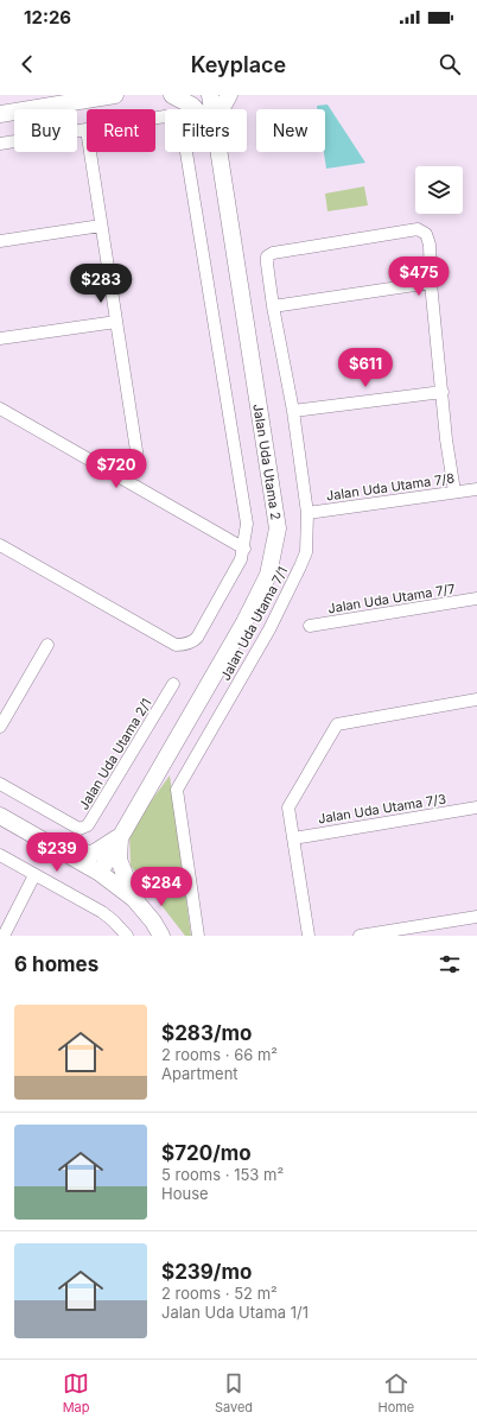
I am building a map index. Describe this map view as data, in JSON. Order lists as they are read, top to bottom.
{
  "streets": {
    "street": [
      "Jalan Uda Utama 2",
      "Jalan Uda Utama 7/8",
      "Jalan Uda Utama 7/7",
      "Jalan Uda Utama 7/1",
      "Jalan Uda Utama 2/1",
      "Jalan Uda Utama 7/3"
    ]
  },
  "crossings": [
    ["Jalan Uda Utama 7/8", "Jalan Uda Utama 7/1"]
  ],
  "page": {
    "status": "12:26",
    "header": "Keyplace",
    "chip": [
      "Buy",
      "Rent",
      "Filters",
      "New"
    ],
    "price": [
      "$475",
      "$283",
      "$611",
      "$720",
      "$239",
      "$284"
    ],
    "heading": "6 homes",
    "list": [
      {
        "name": "$283/mo",
        "note": "2 rooms · 66 m² · Apartment"
      },
      {
        "name": "$720/mo",
        "note": "5 rooms · 153 m² · House"
      },
      {
        "name": "$239/mo",
        "note": "2 rooms · 52 m² · Jalan Uda Utama 1/1"
      }
    ],
    "tabs": ["Map", "Saved", "Home"]
  }
}
